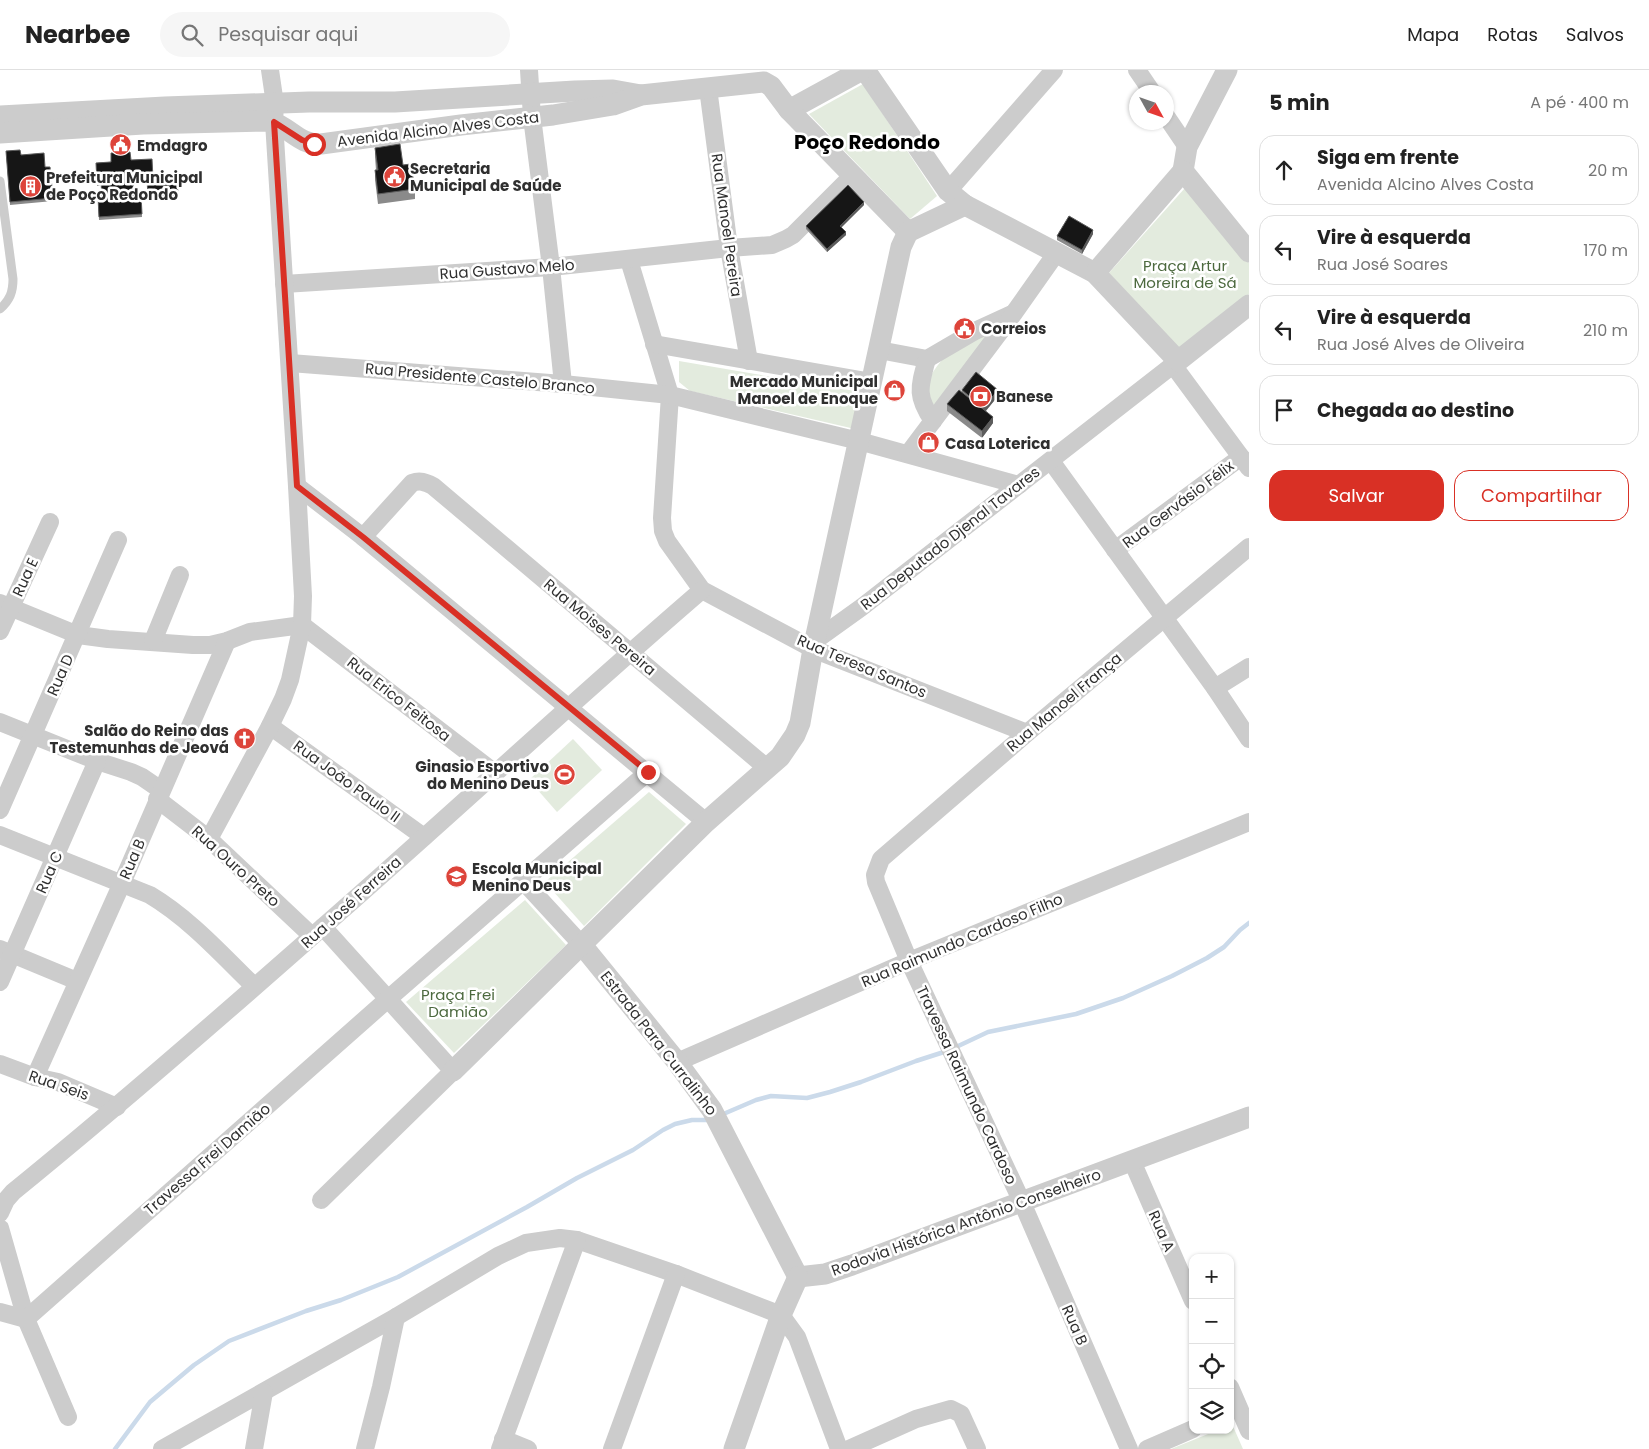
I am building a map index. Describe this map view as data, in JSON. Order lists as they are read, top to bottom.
{
  "streets": {
    "street": [
      "Avenida Alcino Alves Costa",
      "Rua Manoel Pereira",
      "Rua Gustavo Melo",
      "Rua Presidente Castelo Branco",
      "Rua Gervásio Félix",
      "Rua Deputado Djenal Tavares",
      "Rua E",
      "Rua Moises Pereira",
      "Rua Teresa Santos",
      "Rua D",
      "Rua Erico Feitosa",
      "Rua Manoel França",
      "Rua João Paulo II",
      "Rua B",
      "Rua Ouro Preto",
      "Rua C",
      "Rua José Ferreira",
      "Rua Raimundo Cardoso Filho",
      "Estrada Para Curralinho",
      "Rua Seis",
      "Travessa Raimundo Cardoso",
      "Travessa Frei Damião",
      "Rodovia Histórica Antônio Conselheiro",
      "Rua A"
    ]
  },
  "crossings": [
    ["Avenida Alcino Alves Costa", "Rua Manoel Pereira"],
    ["Rua Manoel Pereira", "Rua Gustavo Melo"],
    ["Rua Presidente Castelo Branco", "Rua Deputado Djenal Tavares"],
    ["Rua Deputado Djenal Tavares", "Rua Teresa Santos"],
    ["Rua Moises Pereira", "Rua José Ferreira"],
    ["Rua Teresa Santos", "Rua Manoel França"],
    ["Rua Teresa Santos", "Rua José Ferreira"],
    ["Rua D", "Rua Ouro Preto"],
    ["Rua Erico Feitosa", "Rua José Ferreira"],
    ["Rua Manoel França", "Travessa Raimundo Cardoso"],
    ["Rua João Paulo II", "Rua José Ferreira"],
    ["Rua B", "Rua Ouro Preto"],
    ["Rua B", "Rua Seis"],
    ["Rua B", "Travessa Raimundo Cardoso"],
    ["Rua B", "Rodovia Histórica Antônio Conselheiro"],
    ["Rua Ouro Preto", "Rua C"],
    ["Rua Ouro Preto", "Rua José Ferreira"],
    ["Rua José Ferreira", "Rua Seis"],
    ["Rua Raimundo Cardoso Filho", "Estrada Para Curralinho"],
    ["Rua Raimundo Cardoso Filho", "Travessa Raimundo Cardoso"],
    ["Estrada Para Curralinho", "Rodovia Histórica Antônio Conselheiro"],
    ["Travessa Raimundo Cardoso", "Rodovia Histórica Antônio Conselheiro"],
    ["Rodovia Histórica Antônio Conselheiro", "Rua A"]
  ],
  "districts": ["Poço Redondo"],
  "parks": ["Praça Artur Moreira de Sá", "Praça Frei Damião"],
  "places": {
    "public building": ["Emdagro", "Secretaria Municipal de Saúde", "Correios"],
    "building": ["Prefeitura Municipal de Poço Redondo"],
    "shop": ["Mercado Municipal Manoel de Enoque", "Casa Loterica"],
    "bank": ["Banese"],
    "church": ["Salão do Reino das Testemunhas de Jeová"],
    "sports": ["Ginasio Esportivo do Menino Deus"],
    "school or university": ["Escola Municipal Menino Deus"]
  },
  "north": "bottom right",
  "page": {
    "header": "Nearbee",
    "search": "Pesquisar aqui",
    "nav": ["Mapa", "Rotas", "Salvos"],
    "heading": ["5 min", "A pé · 400 m"],
    "list": [
      ["Siga em frente", "Avenida Alcino Alves Costa", "20 m"],
      ["Vire à esquerda", "Rua José Soares", "170 m"],
      ["Vire à esquerda", "Rua José Alves de Oliveira", "210 m"],
      "Chegada ao destino"
    ],
    "buttons": ["Salvar", "Compartilhar"],
    "map_buttons": ["+", "−"]
  }
}
